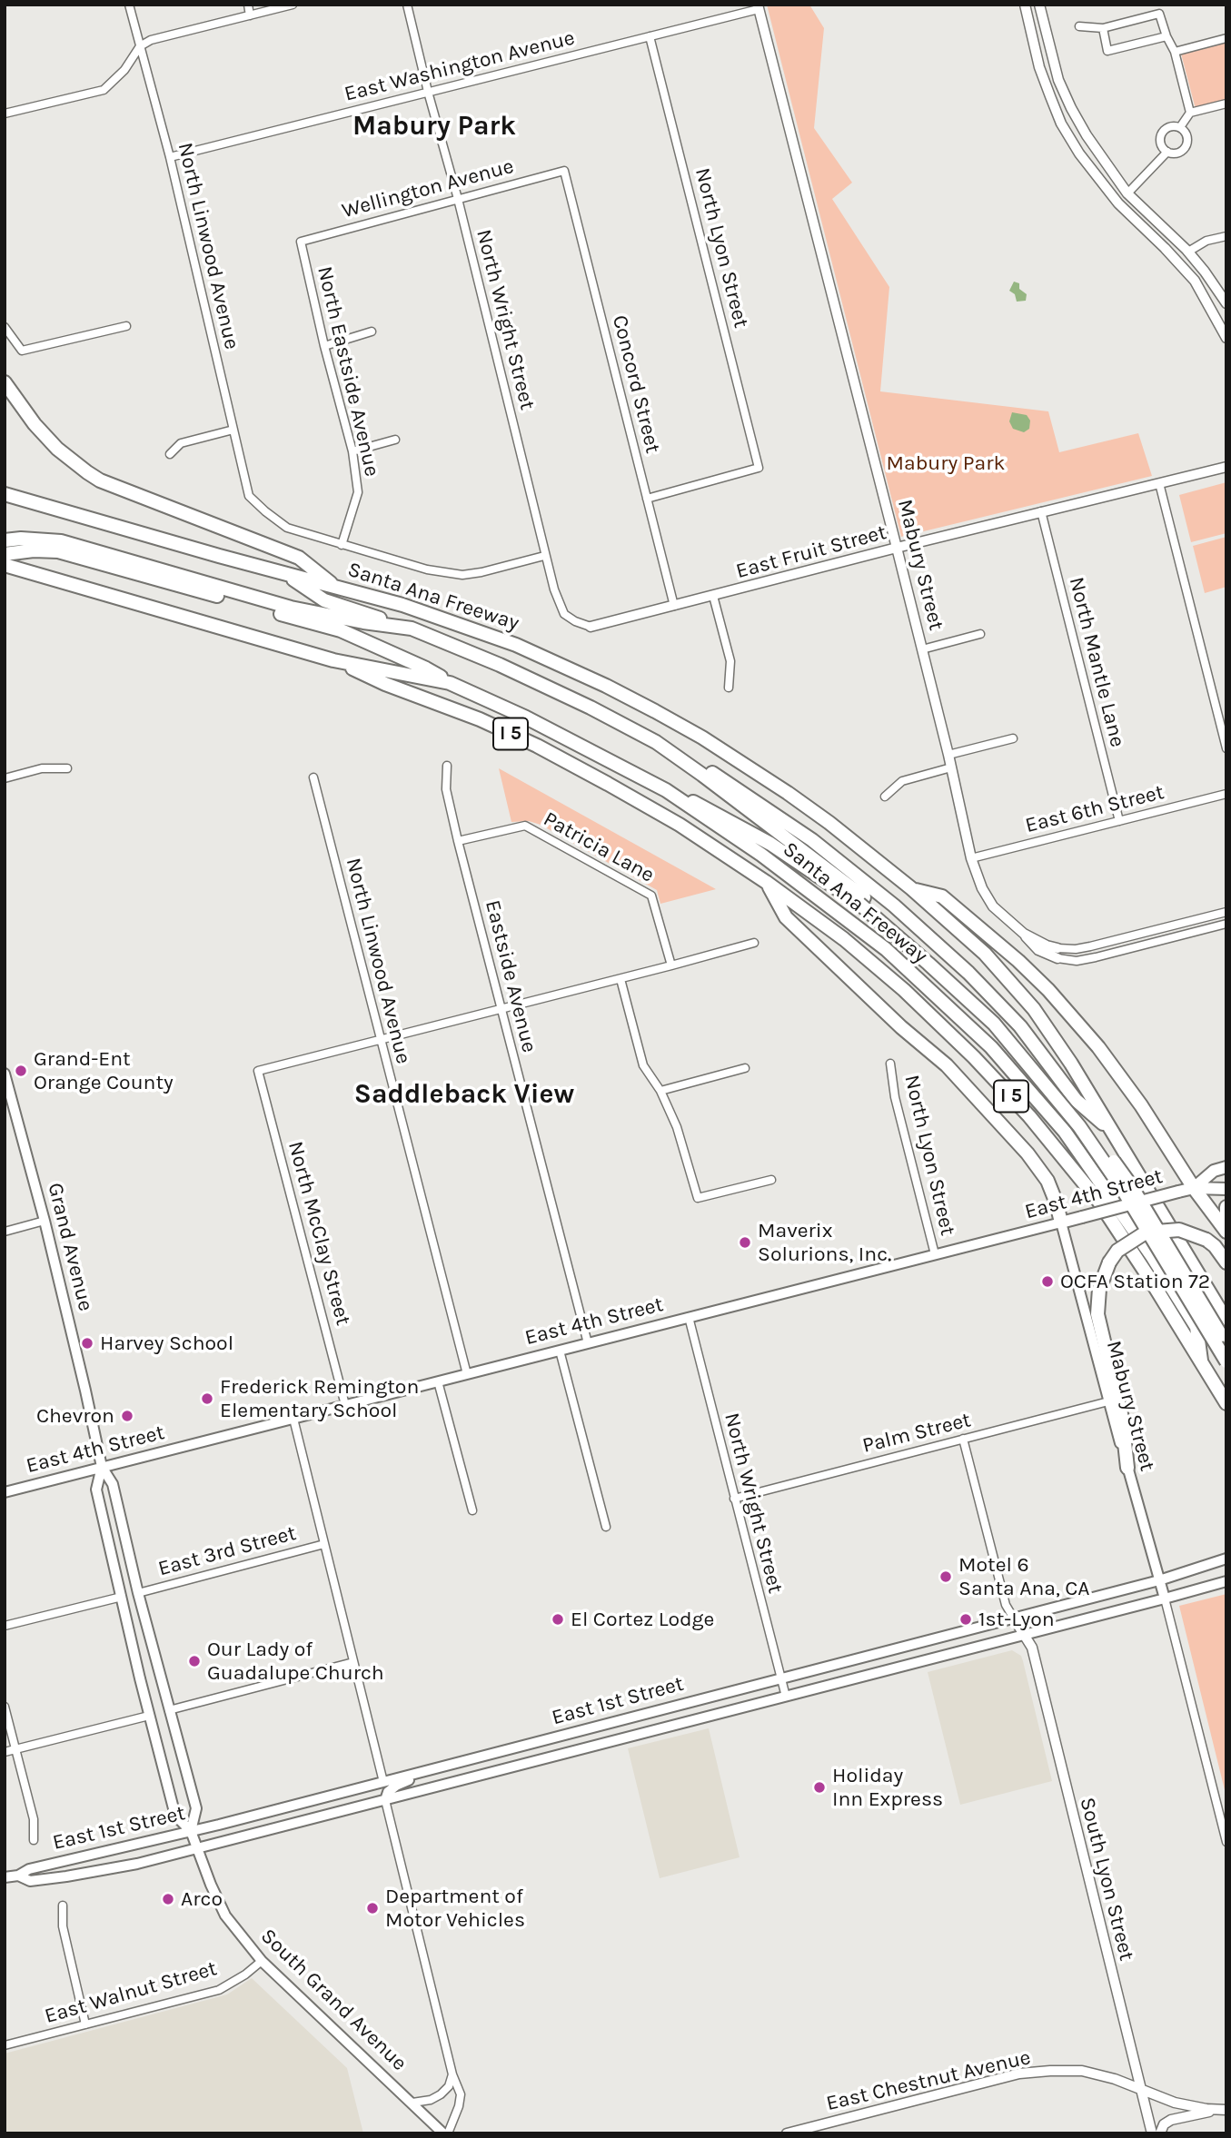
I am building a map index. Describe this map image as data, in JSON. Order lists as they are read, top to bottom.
{
  "streets": {
    "highway": ["Santa Ana Freeway", "I 5"],
    "main road": [
      "Mabury Street",
      "East 4th Street",
      "Grand Avenue",
      "East 1st Street",
      "South Grand Avenue"
    ],
    "street": [
      "East Washington Avenue",
      "Wellington Avenue",
      "North Linwood Avenue",
      "North Lyon Street",
      "North Wright Street",
      "North Eastside Avenue",
      "Concord Street",
      "East Fruit Street",
      "North Mantle Lane",
      "East 6th Street",
      "Patricia Lane",
      "Eastside Avenue",
      "North McClay Street",
      "Palm Street",
      "East 3rd Street",
      "South Lyon Street",
      "East Walnut Street",
      "East Chestnut Avenue"
    ]
  },
  "crossings": [
    ["East Washington Avenue", "North Linwood Avenue"],
    ["East Washington Avenue", "North Lyon Street"],
    ["East Washington Avenue", "North Wright Street"],
    ["East Washington Avenue", "Mabury Street"],
    ["Wellington Avenue", "North Wright Street"],
    ["Wellington Avenue", "North Eastside Avenue"],
    ["Wellington Avenue", "Concord Street"],
    ["North Linwood Avenue", "North Eastside Avenue"],
    ["North Linwood Avenue", "East 4th Street"],
    ["North Linwood Avenue", "North McClay Street"],
    ["North Lyon Street", "Concord Street"],
    ["North Lyon Street", "East 4th Street"],
    ["North Wright Street", "East Fruit Street"],
    ["North Wright Street", "East 4th Street"],
    ["North Wright Street", "Palm Street"],
    ["North Wright Street", "East 1st Street"],
    ["Concord Street", "East Fruit Street"],
    ["East Fruit Street", "Mabury Street"],
    ["East Fruit Street", "North Mantle Lane"],
    ["Mabury Street", "East 6th Street"],
    ["Mabury Street", "East 4th Street"],
    ["Mabury Street", "Palm Street"],
    ["Mabury Street", "East 1st Street"],
    ["Santa Ana Freeway", "I 5"],
    ["North Mantle Lane", "East 6th Street"],
    ["Patricia Lane", "Eastside Avenue"],
    ["Eastside Avenue", "East 4th Street"],
    ["East 4th Street", "North McClay Street"],
    ["East 4th Street", "Grand Avenue"],
    ["Grand Avenue", "East 3rd Street"],
    ["Grand Avenue", "East 1st Street"],
    ["Grand Avenue", "South Grand Avenue"],
    ["East 1st Street", "South Lyon Street"],
    ["East 1st Street", "South Grand Avenue"],
    ["South Lyon Street", "East Chestnut Avenue"],
    ["East Walnut Street", "South Grand Avenue"]
  ],
  "districts": ["Mabury Park", "Saddleback View"],
  "parks": ["Mabury Park"],
  "places": [
    "Grand-Ent Orange County",
    "Maverix Solurions, Inc.",
    "OCFA Station 72",
    "Harvey School",
    "Frederick Remington Elementary School",
    "Chevron",
    "Motel 6 Santa Ana, CA",
    "El Cortez Lodge",
    "1st-Lyon",
    "Our Lady of Guadalupe Church",
    "Holiday Inn Express",
    "Arco",
    "Department of Motor Vehicles"
  ]
}
